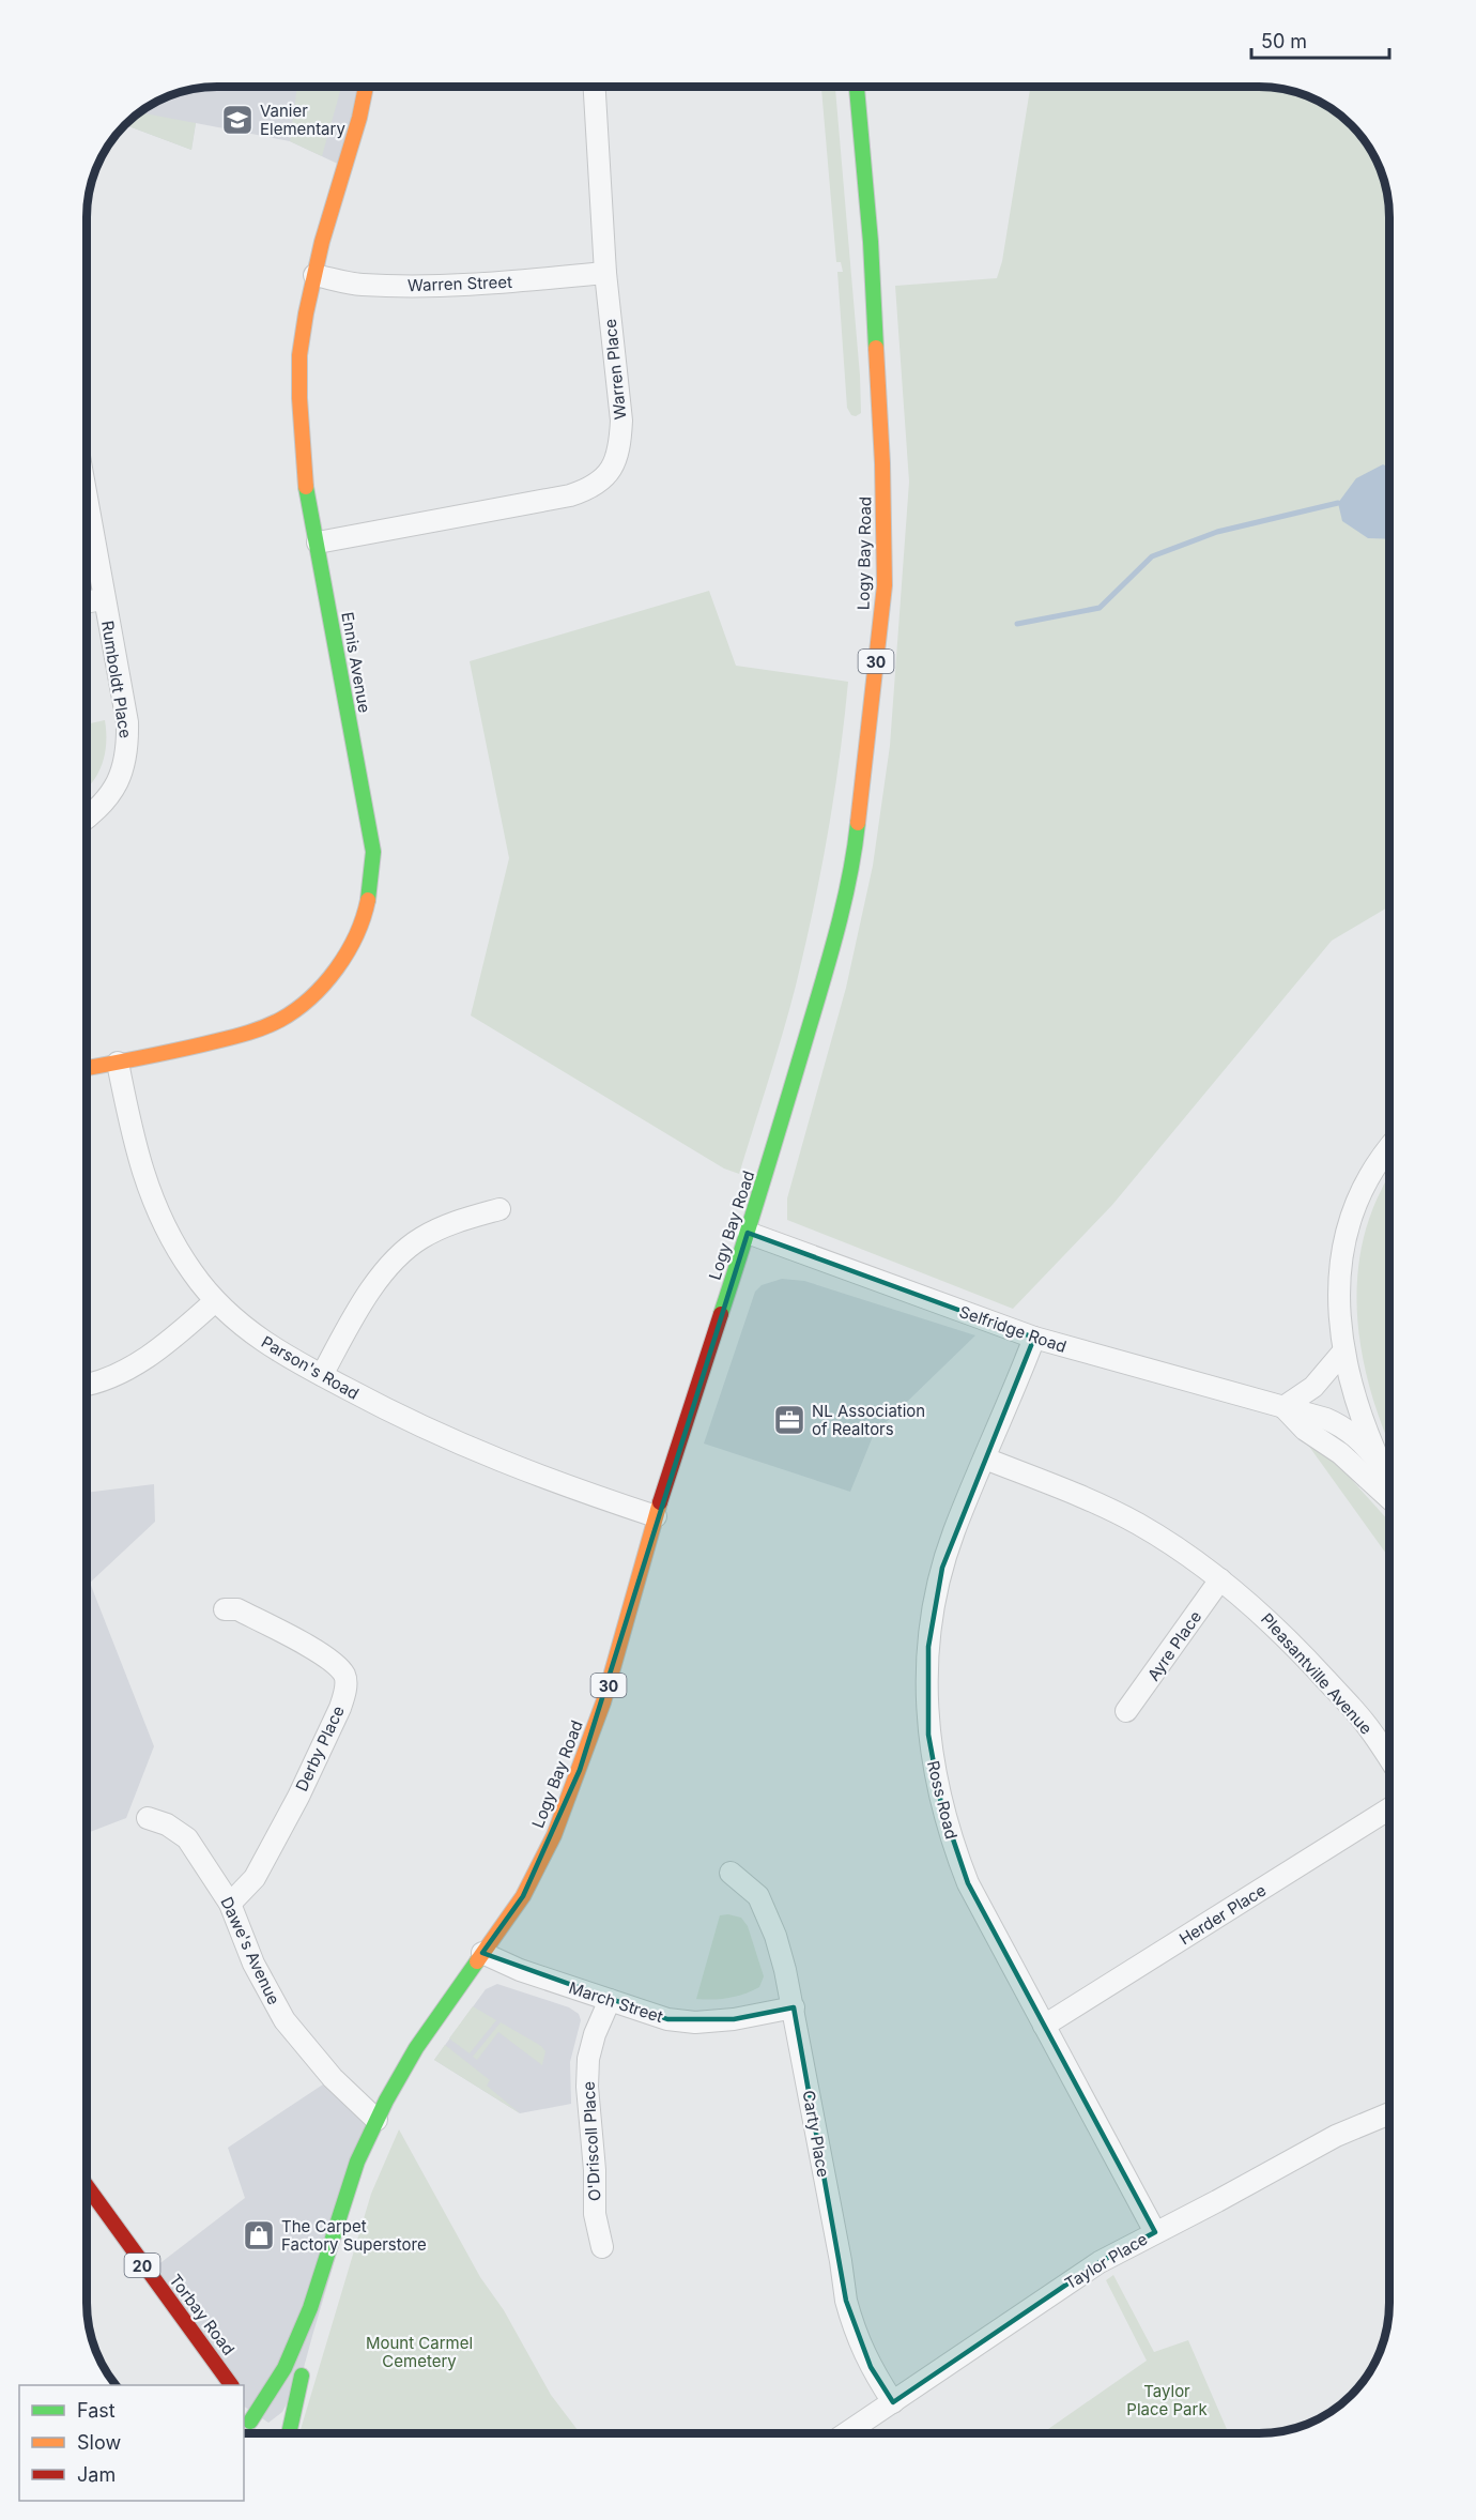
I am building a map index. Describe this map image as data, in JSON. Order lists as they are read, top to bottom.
{
  "streets": {
    "main road": [
      "Logy Bay Road",
      "30",
      "Ennis Avenue",
      "20",
      "Torbay Road"
    ],
    "street": [
      "Warren Street",
      "Warren Place",
      "Rumboldt Place",
      "Selfridge Road",
      "Parson's Road",
      "Ayre Place",
      "Pleasantville Avenue",
      "Derby Place",
      "Ross Road",
      "Herder Place",
      "Dawe's Avenue",
      "March Street",
      "Carty Place",
      "O'Driscoll Place",
      "Taylor Place"
    ]
  },
  "crossings": [
    ["Warren Street", "Warren Place"],
    ["Warren Street", "Ennis Avenue"],
    ["Warren Place", "Ennis Avenue"],
    ["Logy Bay Road", "Selfridge Road"],
    ["Logy Bay Road", "Parson's Road"],
    ["Logy Bay Road", "Dawe's Avenue"],
    ["Logy Bay Road", "March Street"],
    ["Ennis Avenue", "Parson's Road"],
    ["Selfridge Road", "Ross Road"],
    ["Ayre Place", "Pleasantville Avenue"],
    ["Pleasantville Avenue", "Ross Road"],
    ["Derby Place", "Dawe's Avenue"],
    ["Ross Road", "Herder Place"],
    ["Ross Road", "Taylor Place"],
    ["March Street", "Carty Place"],
    ["March Street", "O'Driscoll Place"],
    ["Carty Place", "Taylor Place"]
  ],
  "parks": ["Mount Carmel Cemetery", "Taylor Place Park"],
  "places": {
    "school or university": ["Vanier Elementary"],
    "office": ["NL Association of Realtors"],
    "shop": ["The Carpet Factory Superstore"]
  },
  "legend": ["Fast", "Slow", "Jam"],
  "scale_bar": "50 m"
}
